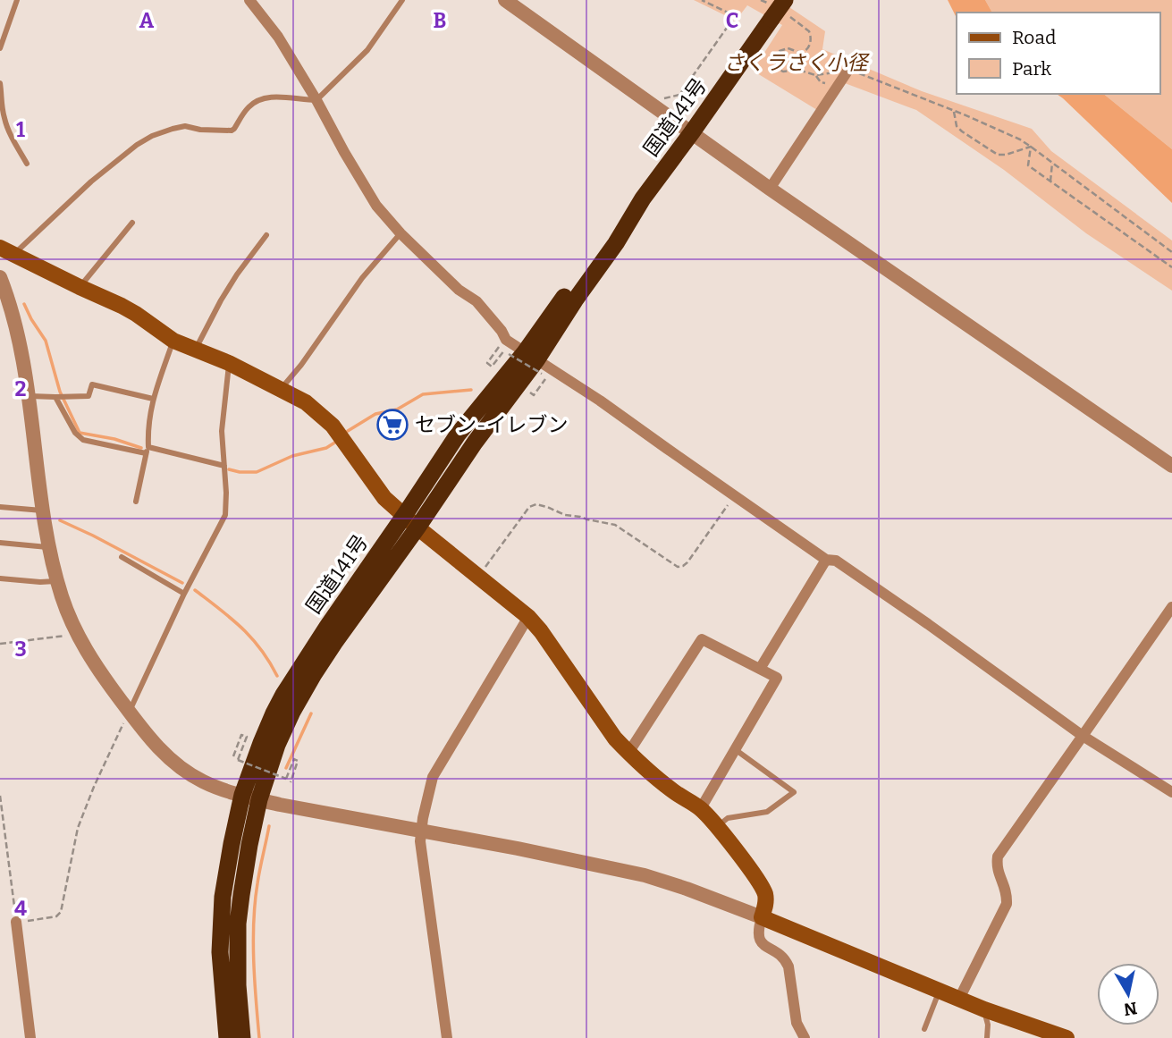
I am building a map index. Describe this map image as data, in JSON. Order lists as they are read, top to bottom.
{
  "streets": {
    "highway": ["国道141号"]
  },
  "parks": ["さくラさく小径"],
  "places": {
    "supermarket": ["セブン-イレブン"]
  },
  "legend": ["Road", "Park"],
  "north": "bottom",
  "grid": {
    "columns": ["A", "B", "C"],
    "rows": [
      "1",
      "2",
      "3",
      "4"
    ]
  }
}
